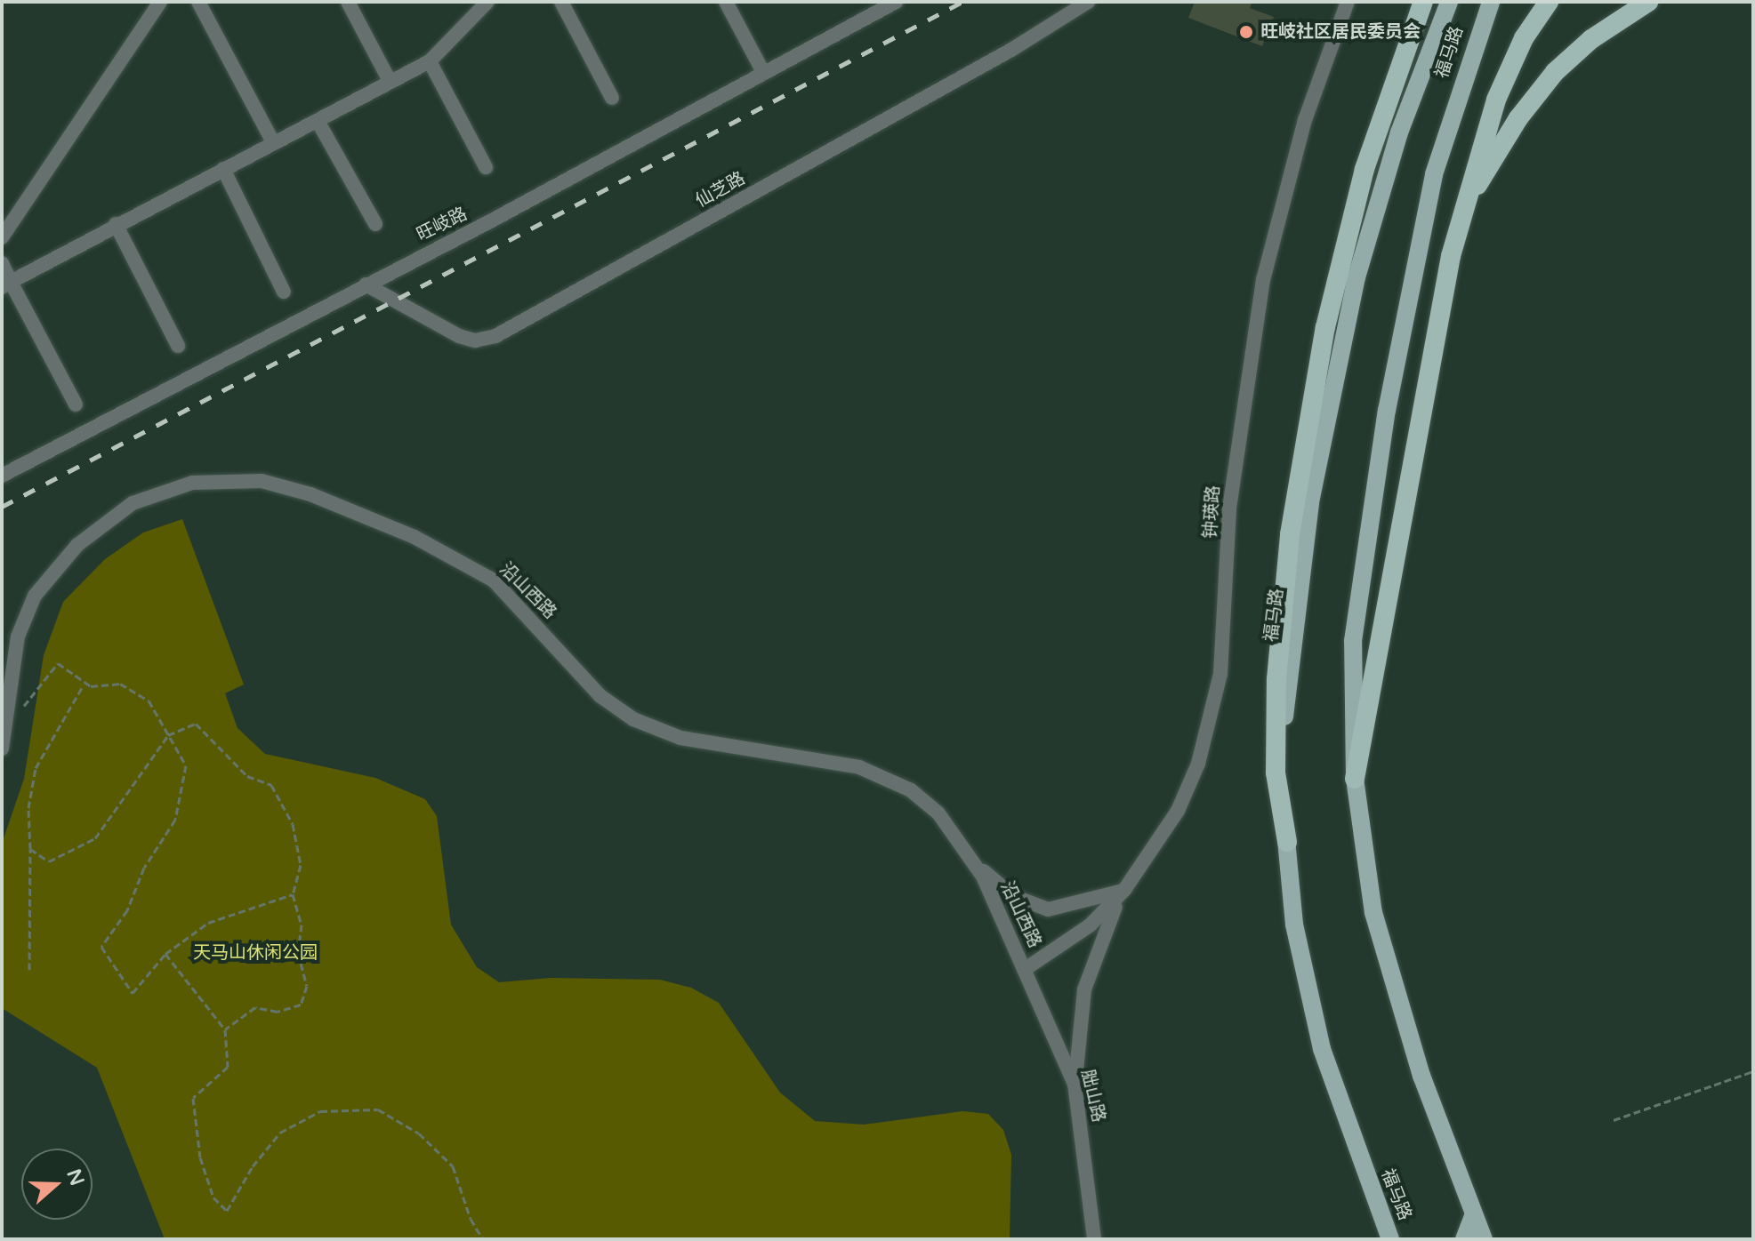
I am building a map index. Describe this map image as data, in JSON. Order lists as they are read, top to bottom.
{
  "streets": {
    "main road": ["福马路"],
    "street": [
      "仙芝路",
      "旺岐路",
      "钟瑛路",
      "沿山西路",
      "胐山路"
    ]
  },
  "crossings": [
    ["仙芝路", "旺岐路"],
    ["钟瑛路", "沿山西路"],
    ["钟瑛路", "胐山路"],
    ["沿山西路", "胐山路"]
  ],
  "parks": ["天马山休闲公园"],
  "places": ["旺岐社区居民委员会"],
  "north": "right"
}
